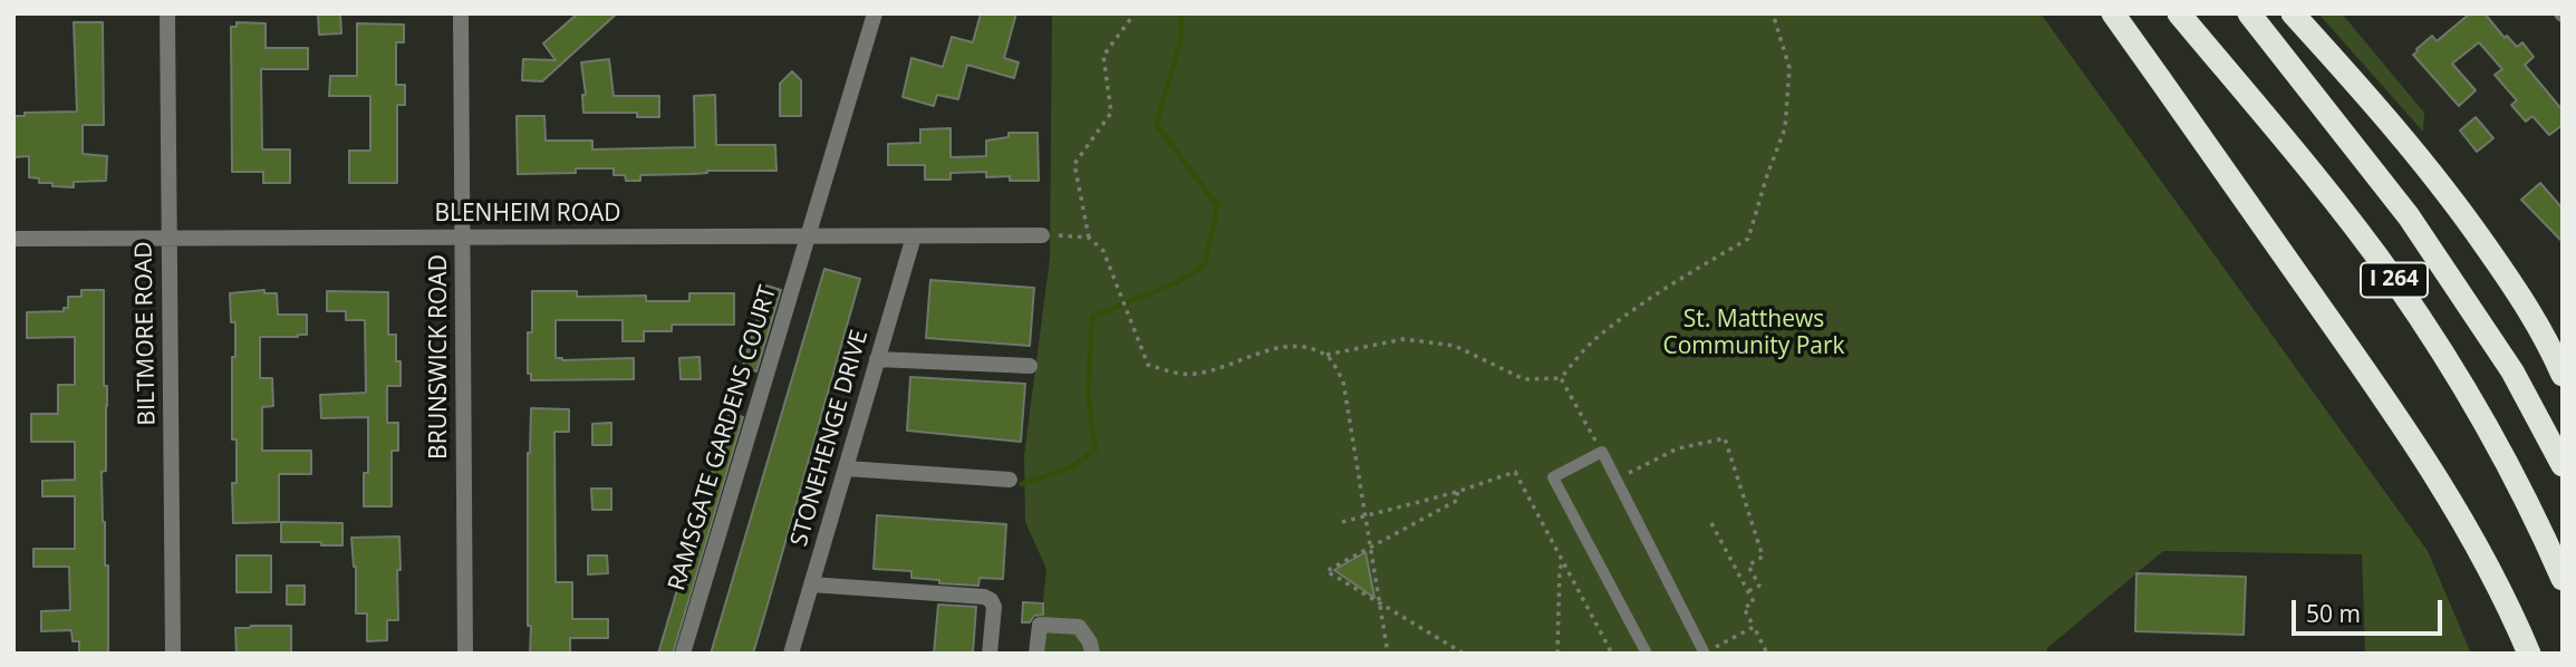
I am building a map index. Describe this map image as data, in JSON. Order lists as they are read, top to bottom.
{
  "streets": {
    "highway": ["I 264"],
    "street": [
      "BLENHEIM ROAD",
      "BILTMORE ROAD",
      "BRUNSWICK ROAD",
      "RAMSGATE GARDENS COURT",
      "STONEHENGE DRIVE"
    ]
  },
  "crossings": [
    ["BLENHEIM ROAD", "BILTMORE ROAD"],
    ["BLENHEIM ROAD", "BRUNSWICK ROAD"],
    ["BLENHEIM ROAD", "RAMSGATE GARDENS COURT"],
    ["BLENHEIM ROAD", "STONEHENGE DRIVE"]
  ],
  "parks": ["St. Matthews Community Park"],
  "scale_bar": "50 m"
}
